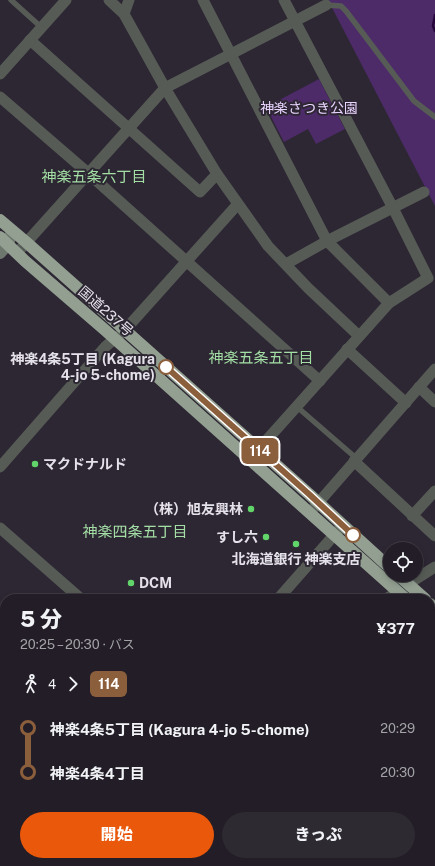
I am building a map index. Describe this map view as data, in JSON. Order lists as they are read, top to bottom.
{
  "streets": {
    "highway": ["国道237号"]
  },
  "districts": ["神楽五条六丁目", "神楽五条五丁目", "神楽四条五丁目"],
  "parks": ["神楽さつき公園"],
  "places": [
    "神楽4条5丁目 (Kagura 4-jo 5-chome)",
    "マクドナルド",
    "（株）旭友興林",
    "すし六",
    "北海道銀行 神楽支店",
    "DCM"
  ],
  "lines": ["bus line 114"],
  "page": {
    "on_map": "114",
    "heading": ["5 分", "20:25 – 20:30 · バス", "¥377"],
    "legs": ["4", "114"],
    "list": [
      {
        "name": "神楽4条5丁目 (Kagura 4-jo 5-chome)",
        "value": "20:29"
      },
      {
        "name": "神楽4条4丁目",
        "value": "20:30"
      }
    ],
    "buttons": ["開始", "きっぷ"]
  }
}
